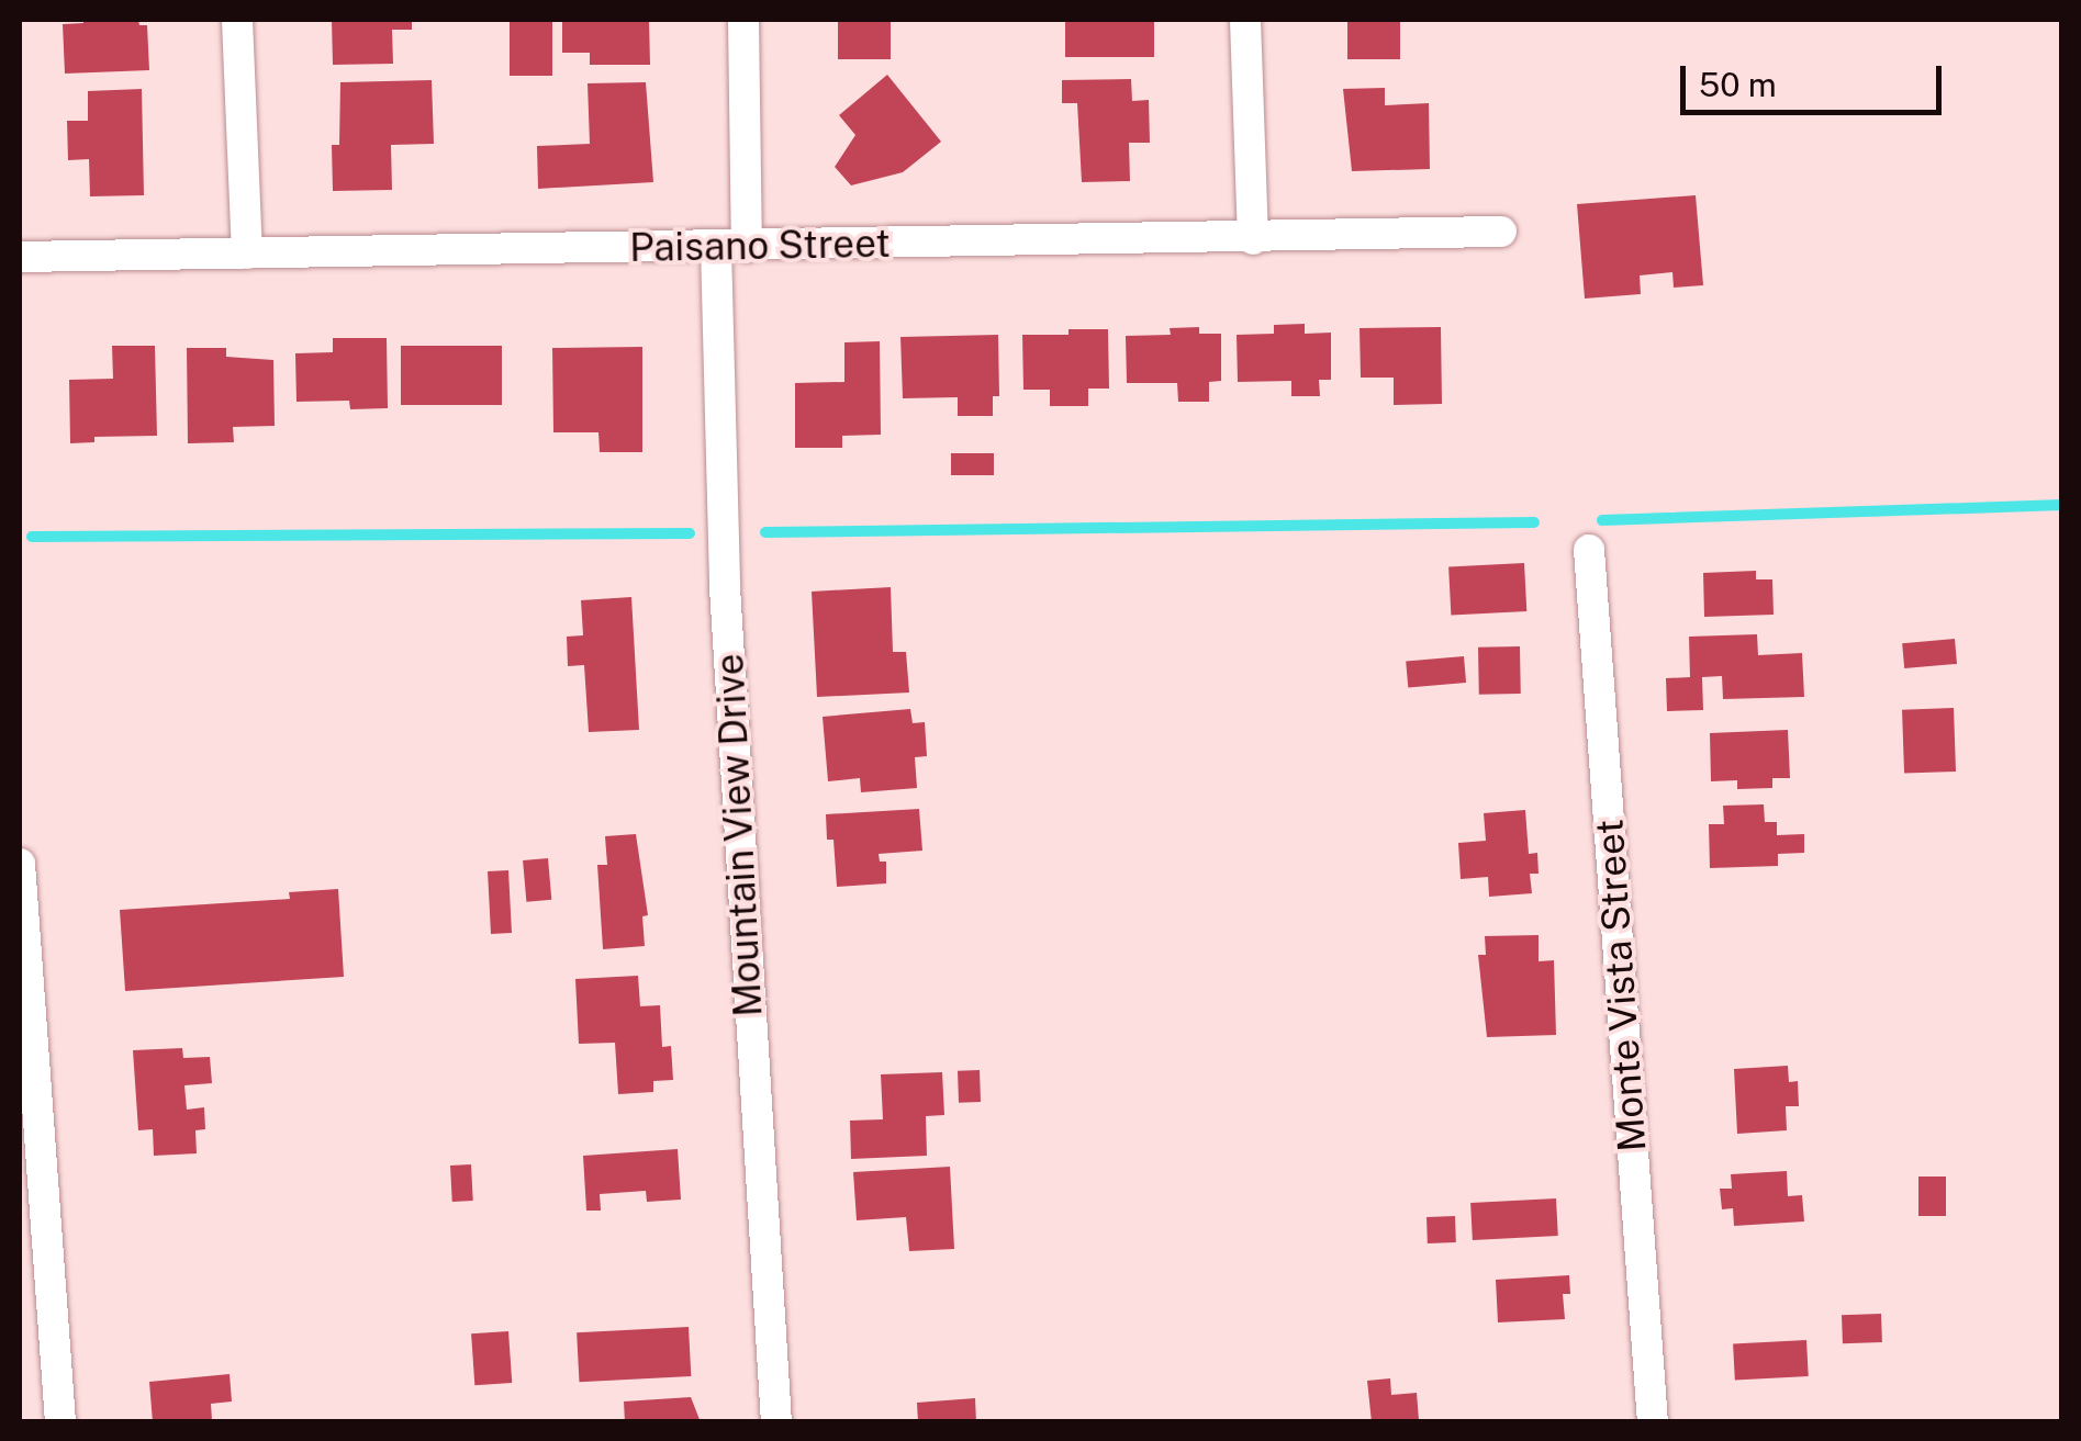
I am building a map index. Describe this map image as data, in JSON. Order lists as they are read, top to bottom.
{
  "streets": {
    "street": ["Paisano Street", "Mountain View Drive", "Monte Vista Street"]
  },
  "crossings": [
    ["Paisano Street", "Mountain View Drive"]
  ],
  "scale_bar": "50 m"
}
